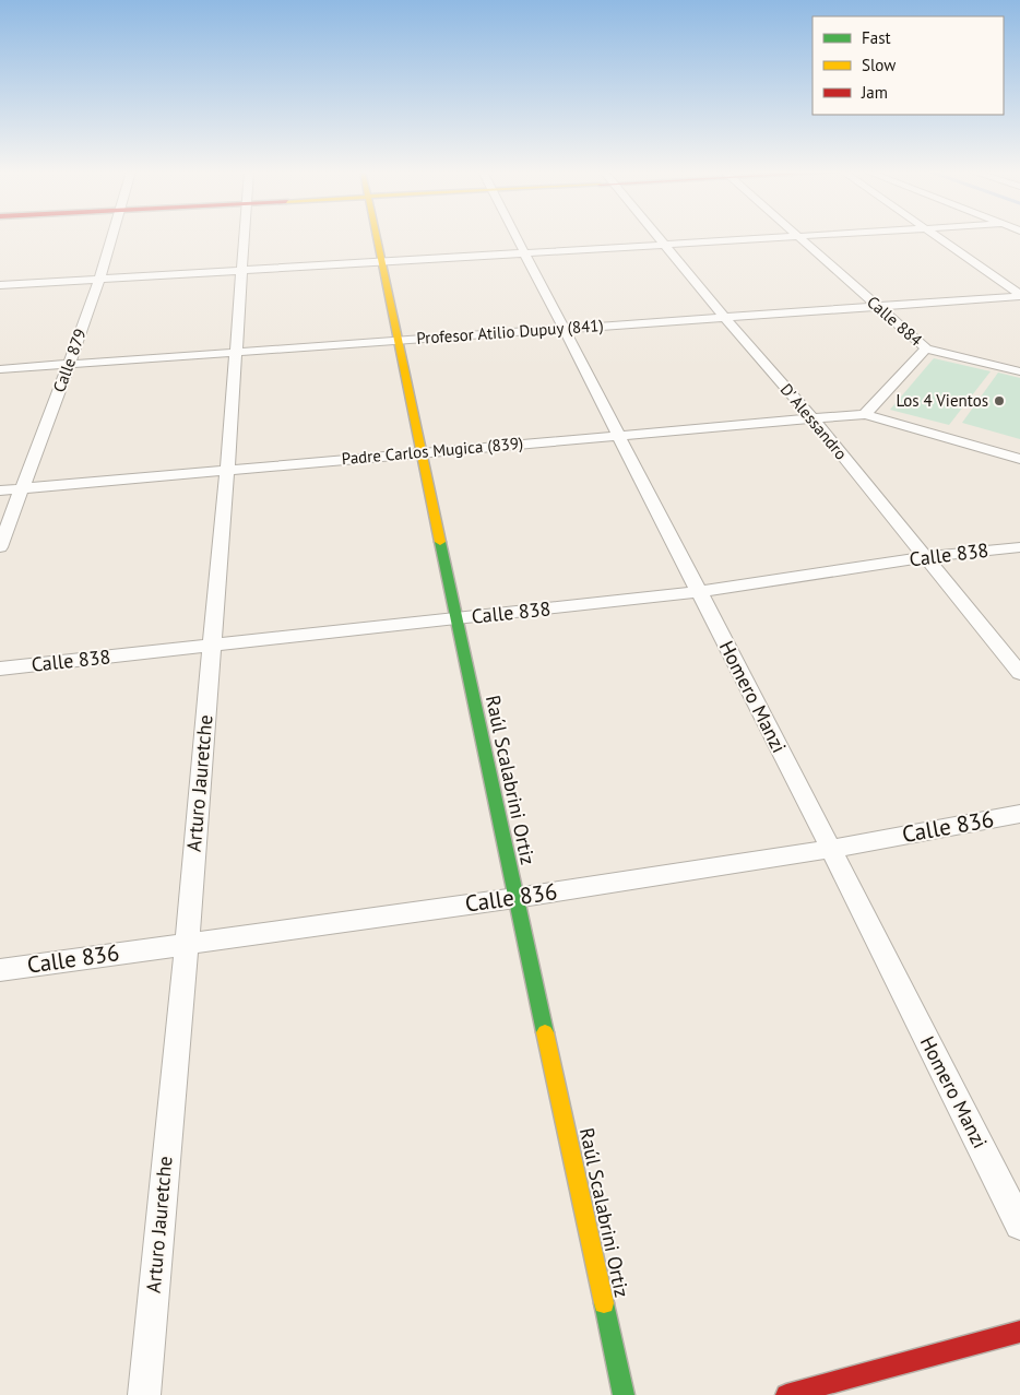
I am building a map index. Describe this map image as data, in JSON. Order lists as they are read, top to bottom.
{
  "streets": {
    "street": [
      "Calle 884",
      "Profesor Atilio Dupuy (841)",
      "Calle 879",
      "D' Alessandro",
      "Padre Carlos Mugica (839)",
      "Calle 838",
      "Homero Manzi",
      "Raúl Scalabrini Ortiz",
      "Arturo Jauretche",
      "Calle 836"
    ]
  },
  "crossings": [
    ["Calle 884", "Profesor Atilio Dupuy (841)"],
    ["Calle 884", "Padre Carlos Mugica (839)"],
    ["Profesor Atilio Dupuy (841)", "Calle 879"],
    ["Profesor Atilio Dupuy (841)", "D' Alessandro"],
    ["Profesor Atilio Dupuy (841)", "Homero Manzi"],
    ["Profesor Atilio Dupuy (841)", "Raúl Scalabrini Ortiz"],
    ["Profesor Atilio Dupuy (841)", "Arturo Jauretche"],
    ["Calle 879", "Padre Carlos Mugica (839)"],
    ["D' Alessandro", "Padre Carlos Mugica (839)"],
    ["D' Alessandro", "Calle 838"],
    ["Padre Carlos Mugica (839)", "Homero Manzi"],
    ["Padre Carlos Mugica (839)", "Raúl Scalabrini Ortiz"],
    ["Padre Carlos Mugica (839)", "Arturo Jauretche"],
    ["Calle 838", "Homero Manzi"],
    ["Calle 838", "Raúl Scalabrini Ortiz"],
    ["Calle 838", "Arturo Jauretche"],
    ["Homero Manzi", "Calle 836"],
    ["Raúl Scalabrini Ortiz", "Calle 836"],
    ["Arturo Jauretche", "Calle 836"]
  ],
  "places": ["Los 4 Vientos"],
  "legend": ["Fast", "Slow", "Jam"]
}
